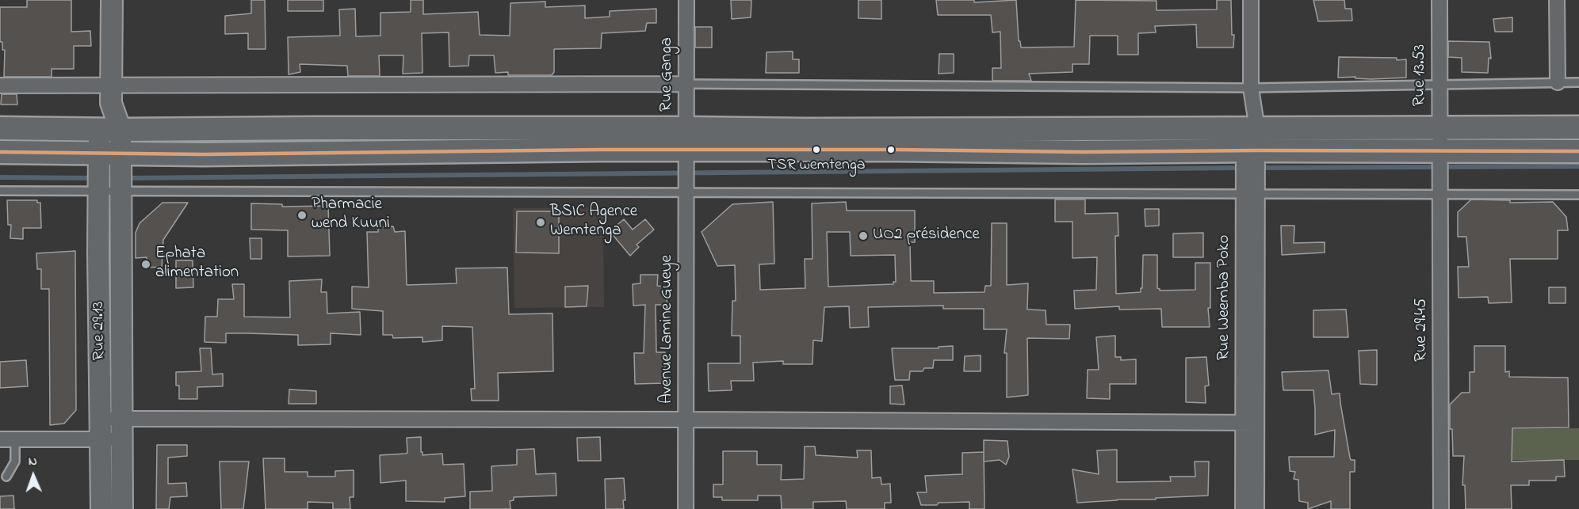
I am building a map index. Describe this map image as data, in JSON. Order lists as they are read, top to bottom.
{
  "streets": {
    "main road": ["Rue 29.13"],
    "street": [
      "Rue Ganga",
      "Rue 13.53",
      "Rue Weemba Poko",
      "Avenue Lamine Gueye",
      "Rue 29.45"
    ]
  },
  "crossings": [
    ["Rue Ganga", "Avenue Lamine Gueye"],
    ["Rue 13.53", "Rue 29.45"]
  ],
  "places": [
    "TSR wemtenga",
    "Pharmacie wend Kuuni",
    "BSIC Agence Wemtenga",
    "UO2 présidence",
    "Ephata alimentation"
  ],
  "north": "top"
}
